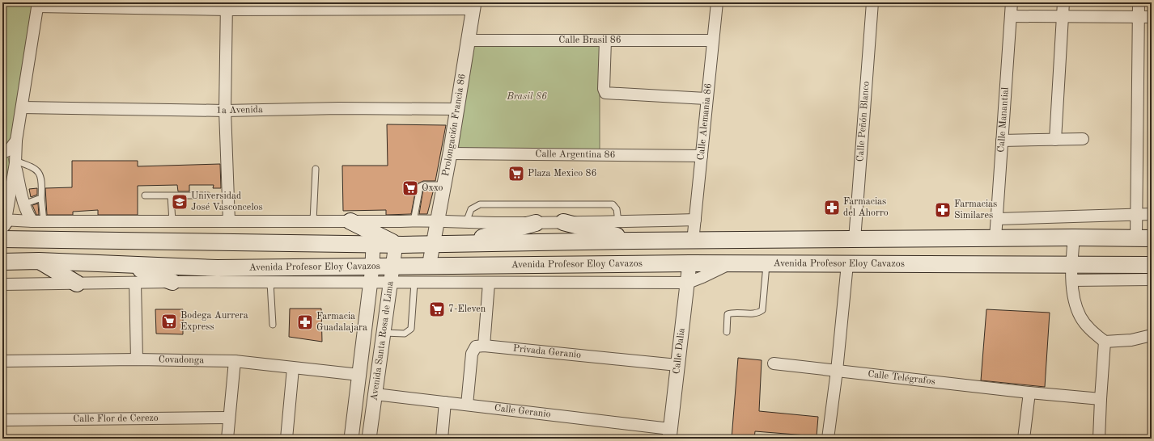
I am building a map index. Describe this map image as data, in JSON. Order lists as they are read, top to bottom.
{
  "streets": {
    "main road": ["Avenida Profesor Eloy Cavazos"],
    "street": [
      "Calle Brasil 86",
      "1a Avenida",
      "Calle Manantial",
      "Calle Peñón Blanco",
      "Calle Alemania 86",
      "Prolongación Francia 86",
      "Calle Argentina 86",
      "Avenida Santa Rosa de Lima",
      "Calle Dalia",
      "Privada Geranio",
      "Covadonga",
      "Calle Telégrafos",
      "Calle Geranio",
      "Calle Flor de Cerezo"
    ]
  },
  "crossings": [
    ["Calle Brasil 86", "Calle Alemania 86"],
    ["Calle Brasil 86", "Prolongación Francia 86"],
    ["1a Avenida", "Prolongación Francia 86"],
    ["Calle Alemania 86", "Calle Argentina 86"],
    ["Prolongación Francia 86", "Calle Argentina 86"],
    ["Prolongación Francia 86", "Avenida Profesor Eloy Cavazos"],
    ["Avenida Profesor Eloy Cavazos", "Avenida Santa Rosa de Lima"],
    ["Avenida Profesor Eloy Cavazos", "Calle Dalia"],
    ["Avenida Santa Rosa de Lima", "Covadonga"],
    ["Avenida Santa Rosa de Lima", "Calle Geranio"],
    ["Calle Dalia", "Privada Geranio"],
    ["Calle Dalia", "Calle Geranio"]
  ],
  "parks": ["Brasil 86"],
  "places": {
    "supermarket": [
      "Plaza Mexico 86",
      "Oxxo",
      "7-Eleven",
      "Bodega Aurrera Express"
    ],
    "school or university": ["Universidad José Vasconcelos"],
    "pharmacy": ["Farmacias del Ahorro", "Farmacias Similares", "Farmacia Guadalajara"]
  }
}
